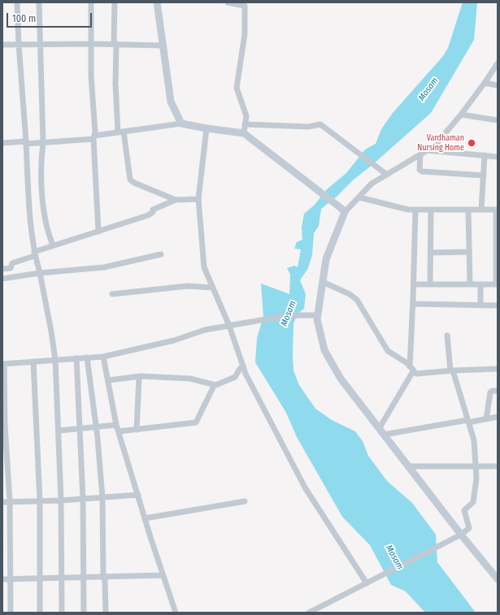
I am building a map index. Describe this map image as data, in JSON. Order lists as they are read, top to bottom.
{
  "water": ["Mosam"],
  "places": ["Vardhaman Nursing Home"],
  "scale_bar": "100 m"
}
